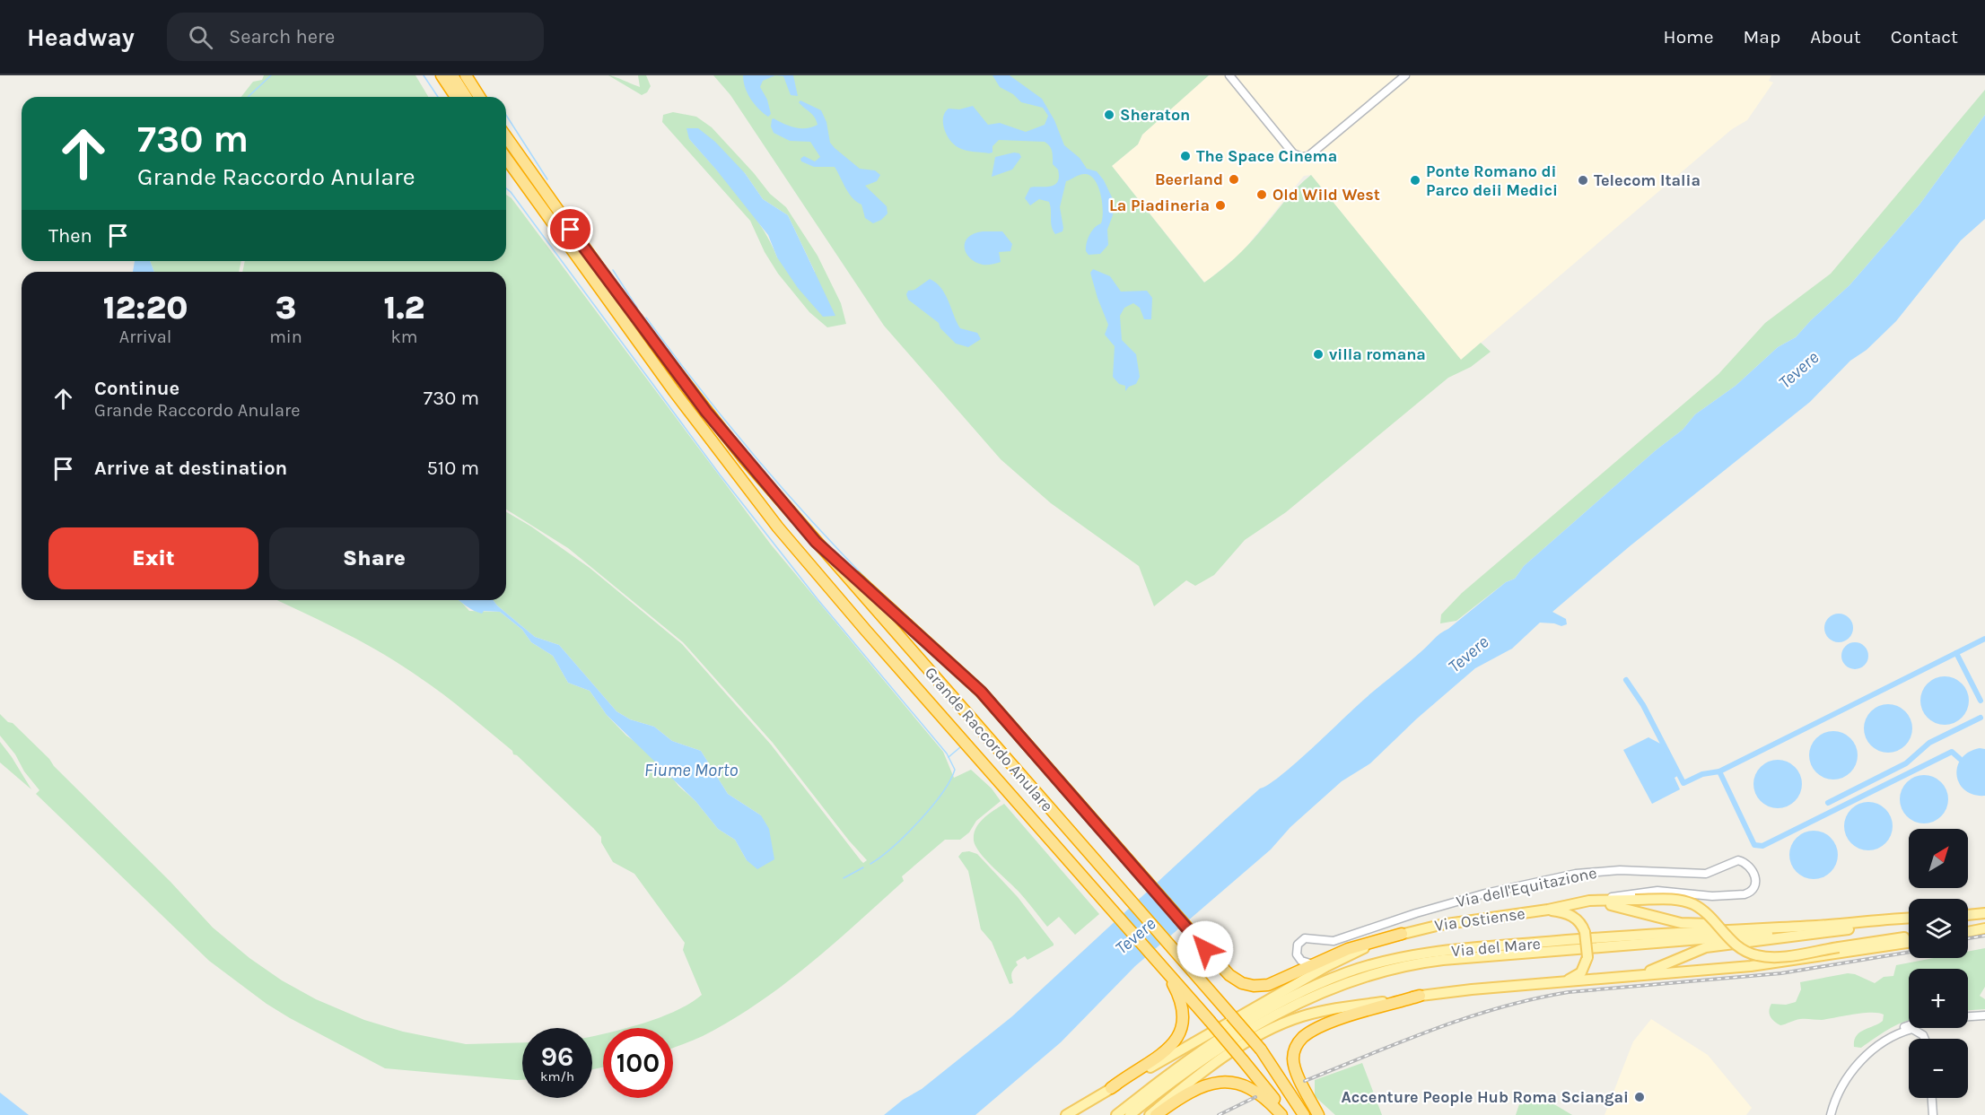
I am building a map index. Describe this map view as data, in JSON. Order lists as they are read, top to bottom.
{
  "streets": {
    "highway": ["Grande Raccordo Anulare"],
    "main road": ["Via Ostiense", "Via del Mare"],
    "street": ["Via dell'Equitazione"]
  },
  "crossings": [
    ["Via dell'Equitazione", "Via Ostiense"]
  ],
  "water": ["Tevere", "Fiume Morto"],
  "places": [
    "Sheraton",
    "The Space Cinema",
    "Beerland",
    "Ponte Romano di Parco deii Medici",
    "Telecom Italia",
    "Old Wild West",
    "La Piadineria",
    "villa romana",
    "Accenture People Hub Roma Sciangai"
  ],
  "north": "top right",
  "page": {
    "header": "Headway",
    "search": "Search here",
    "nav": [
      "Home",
      "Map",
      "About",
      "Contact"
    ],
    "turn": ["730 m", "Grande Raccordo Anulare"],
    "then": "Then",
    "eta": [
      "12:20",
      "Arrival",
      "3",
      "min",
      "1.2",
      "km"
    ],
    "list": [
      {
        "name": "Continue",
        "note": "Grande Raccordo Anulare",
        "value": "730 m"
      },
      {
        "name": "Arrive at destination",
        "value": "510 m"
      }
    ],
    "buttons": ["Exit", "Share"],
    "map_buttons": ["+", "−"],
    "speed": "96 km/h",
    "limit": "100"
  }
}
